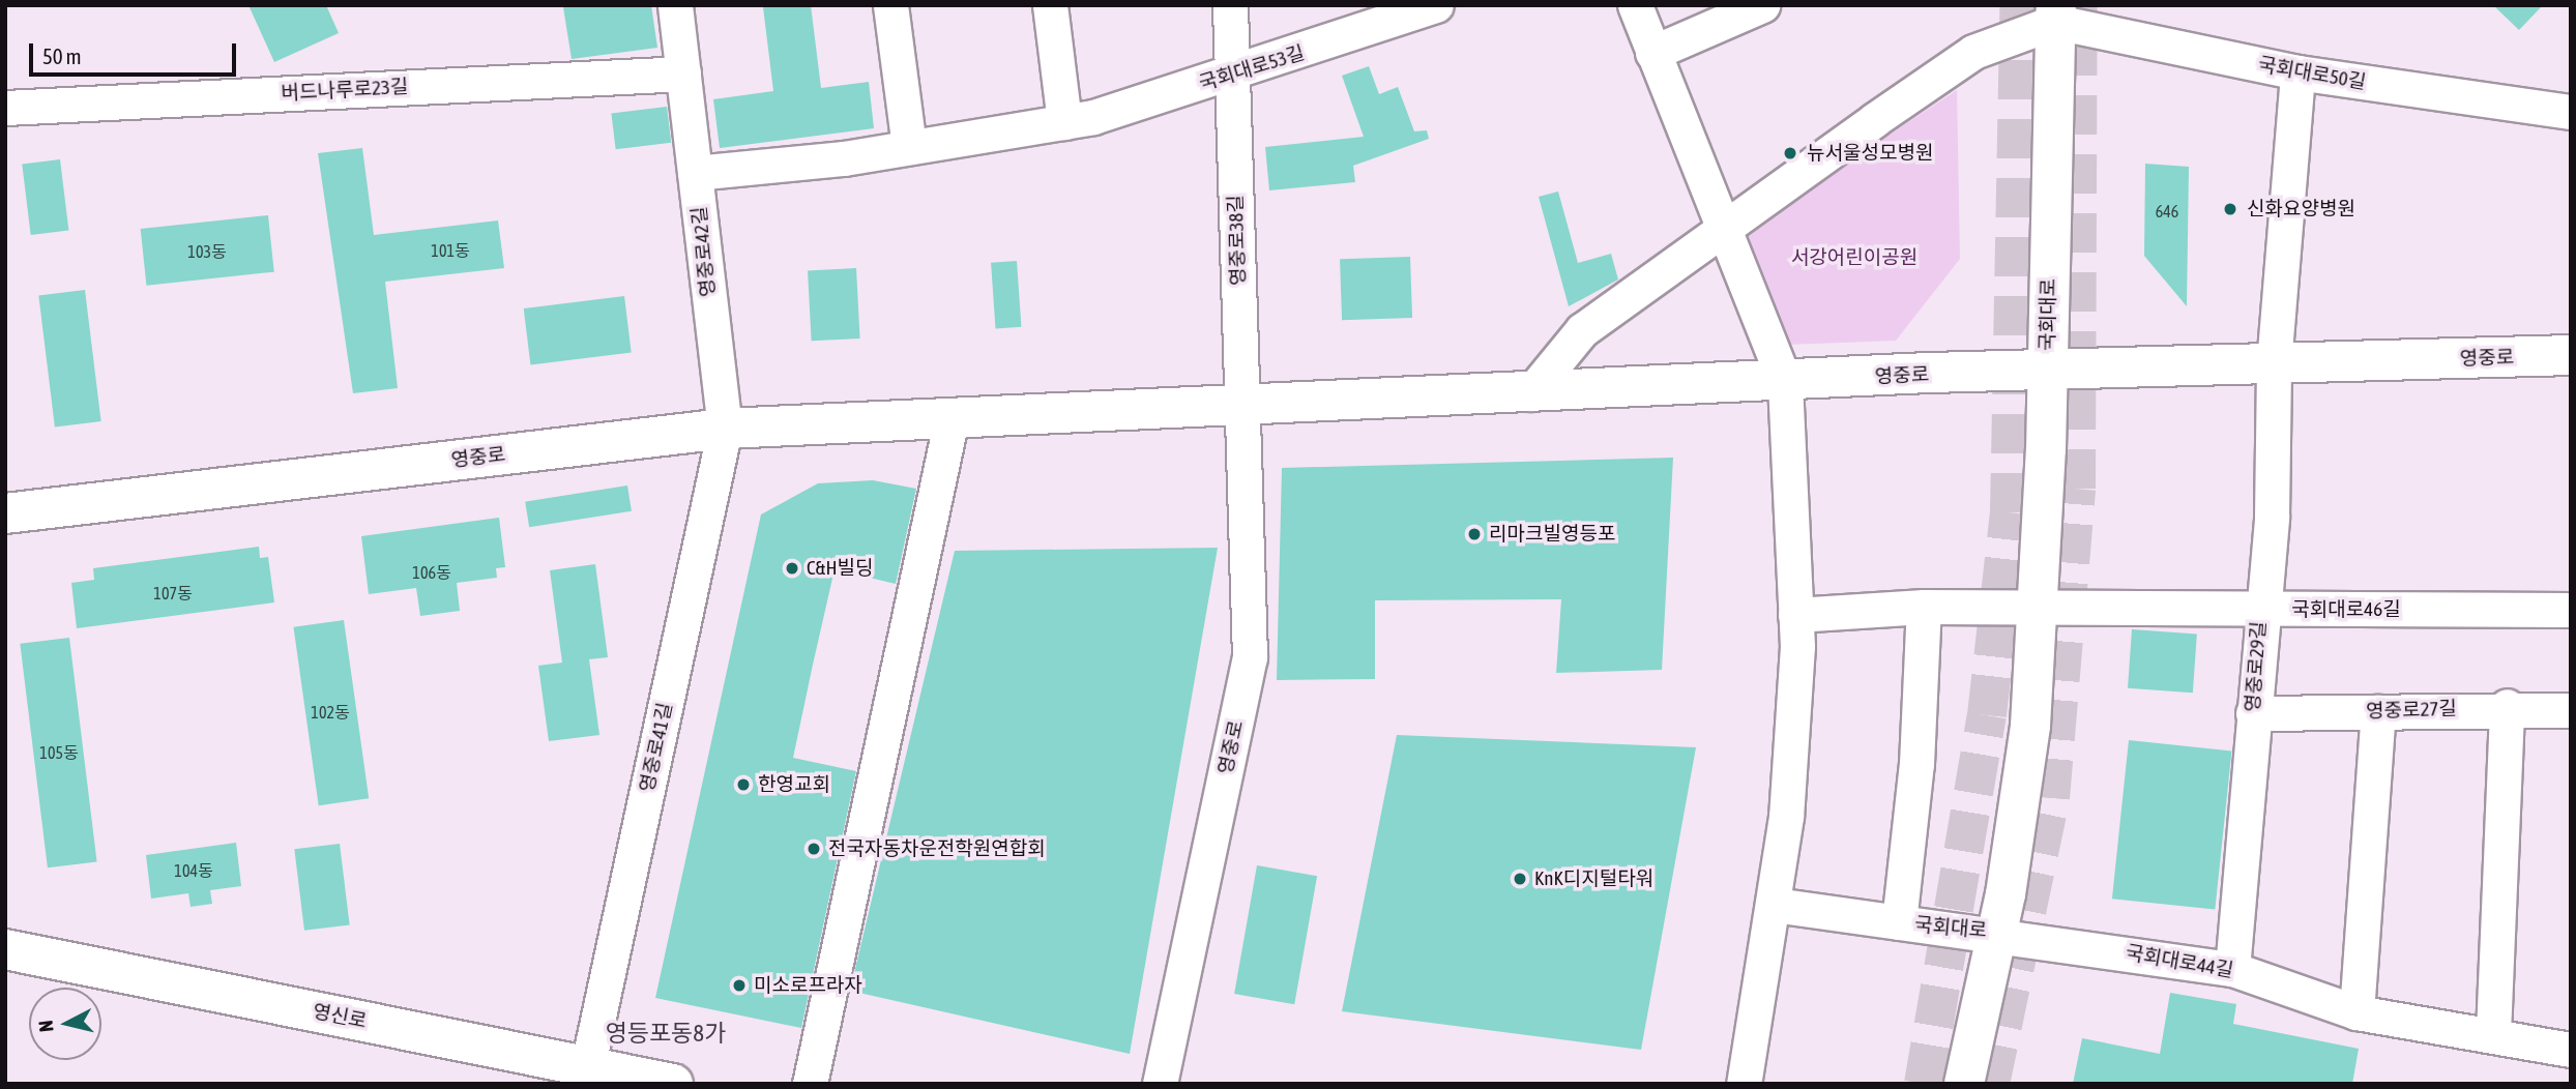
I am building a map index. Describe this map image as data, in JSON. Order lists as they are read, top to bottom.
{
  "streets": {
    "main road": ["국회대로", "영중로", "영신로"],
    "street": [
      "국회대로53길",
      "국회대로50길",
      "버드나루로23길",
      "영중로38길",
      "영중로42길",
      "국회대로46길",
      "영중로29길",
      "영중로27길",
      "영중로41길",
      "국회대로44길"
    ]
  },
  "crossings": [
    ["국회대로53길", "영중로38길"],
    ["국회대로53길", "영중로42길"],
    ["국회대로50길", "국회대로"],
    ["버드나루로23길", "영중로42길"],
    ["영중로38길", "영중로"],
    ["영중로42길", "영중로"],
    ["영중로42길", "영중로41길"],
    ["국회대로", "영중로"],
    ["국회대로", "국회대로46길"],
    ["국회대로", "국회대로44길"],
    ["영중로", "영중로29길"],
    ["영중로", "영중로41길"],
    ["국회대로46길", "영중로29길"],
    ["영중로29길", "영중로27길"],
    ["영중로29길", "국회대로44길"],
    ["영중로41길", "영신로"]
  ],
  "districts": ["영등포동8가"],
  "parks": ["서강어린이공원"],
  "places": [
    "뉴서울성모병원",
    "신화요양병원",
    "리마크빌영등포",
    "C&H빌딩",
    "한영교회",
    "전국자동차운전학원연합회",
    "KnK디지털타워",
    "미소로프라자"
  ],
  "house_numbers": [
    "646",
    "101동",
    "103동",
    "106동",
    "107동",
    "102동",
    "105동",
    "104동"
  ],
  "scale_bar": "50 m",
  "north": "left"
}
